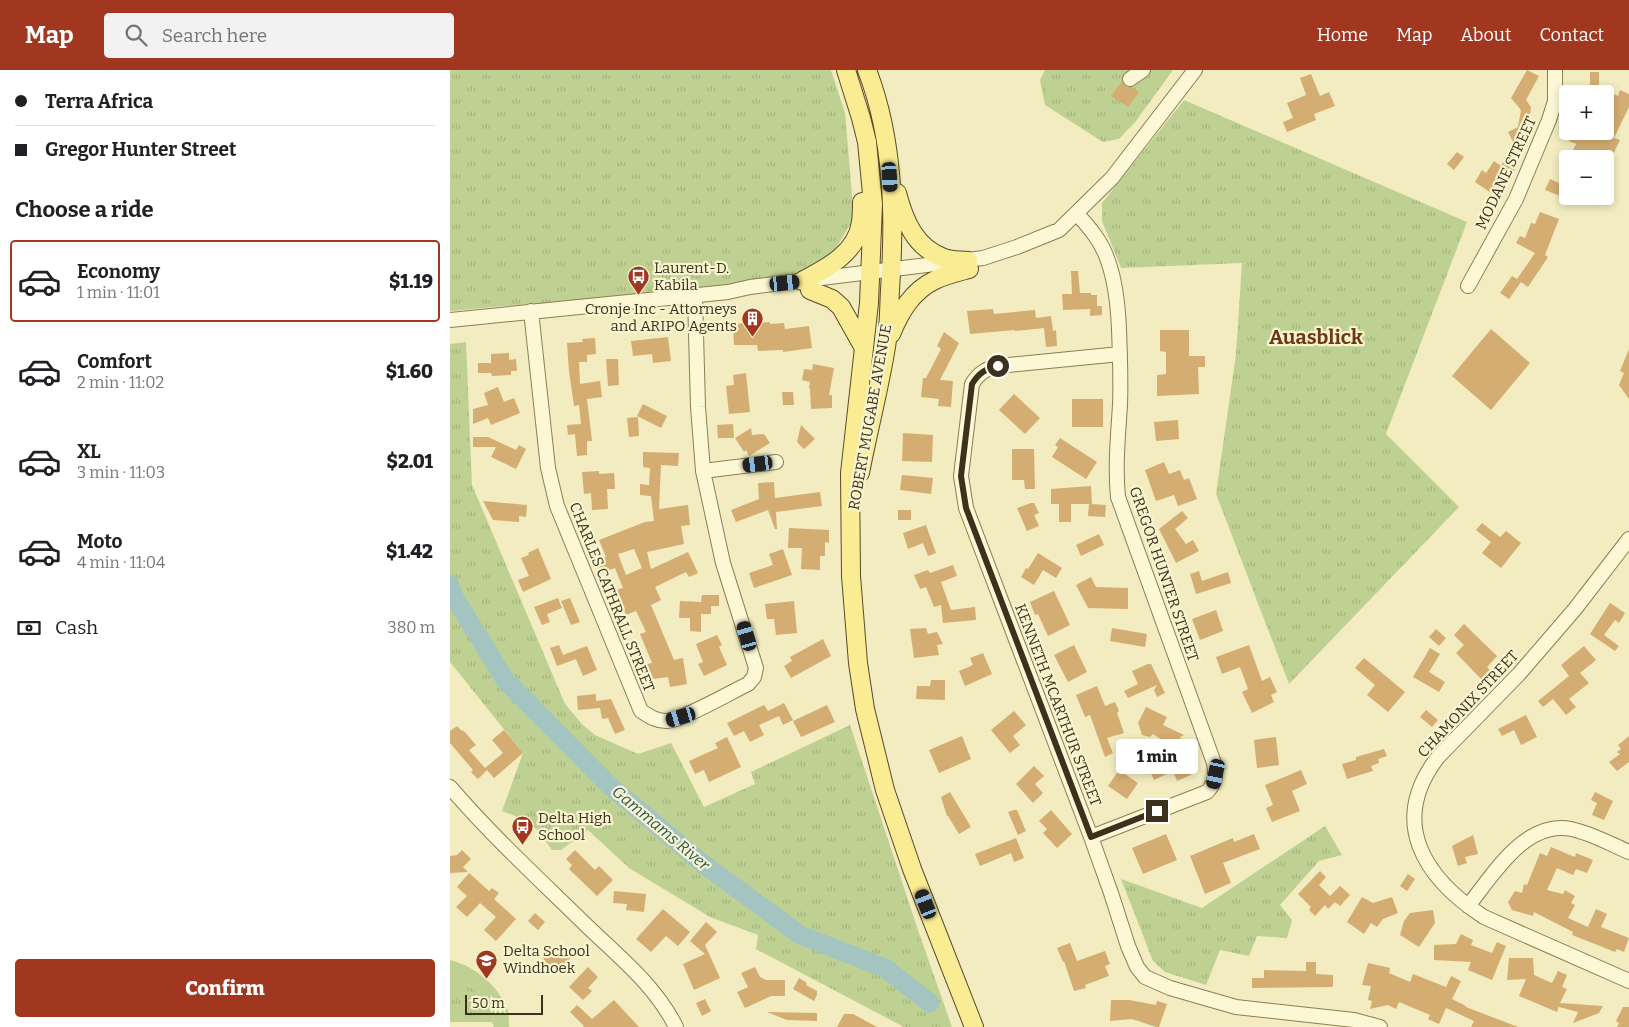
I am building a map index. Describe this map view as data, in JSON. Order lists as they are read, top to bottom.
{
  "streets": {
    "main road": ["ROBERT MUGABE AVENUE"],
    "street": [
      "MODANE STREET",
      "GREGOR HUNTER STREET",
      "CHARLES CATHRALL STREET",
      "CHAMONIX STREET",
      "KENNETH MCARTHUR STREET"
    ]
  },
  "crossings": [
    ["GREGOR HUNTER STREET", "KENNETH MCARTHUR STREET"]
  ],
  "districts": ["Auasblick"],
  "water": ["Gammams River"],
  "places": {
    "bus stop": ["Laurent-D. Kabila", "Delta High School"],
    "building": ["Cronje Inc - Attorneys and ARIPO Agents"],
    "school or university": ["Delta School Windhoek"]
  },
  "scale_bar": "50 m",
  "page": {
    "header": "Map",
    "search": "Search here",
    "nav": [
      "Home",
      "Map",
      "About",
      "Contact"
    ],
    "banner": ["Terra Africa", "Gregor Hunter Street"],
    "map_buttons": ["+", "−"],
    "heading": "Choose a ride",
    "list": [
      {
        "name": "Economy",
        "note": "1 min · 11:01",
        "value": "$1.19"
      },
      {
        "name": "Comfort",
        "note": "2 min · 11:02",
        "value": "$1.60"
      },
      {
        "name": "XL",
        "note": "3 min · 11:03",
        "value": "$2.01"
      },
      {
        "name": "Moto",
        "note": "4 min · 11:04",
        "value": "$1.42"
      }
    ],
    "pay": ["Cash", "380 m"],
    "bubble": "1 min",
    "buttons": "Confirm",
    "scale": "50 m"
  }
}
